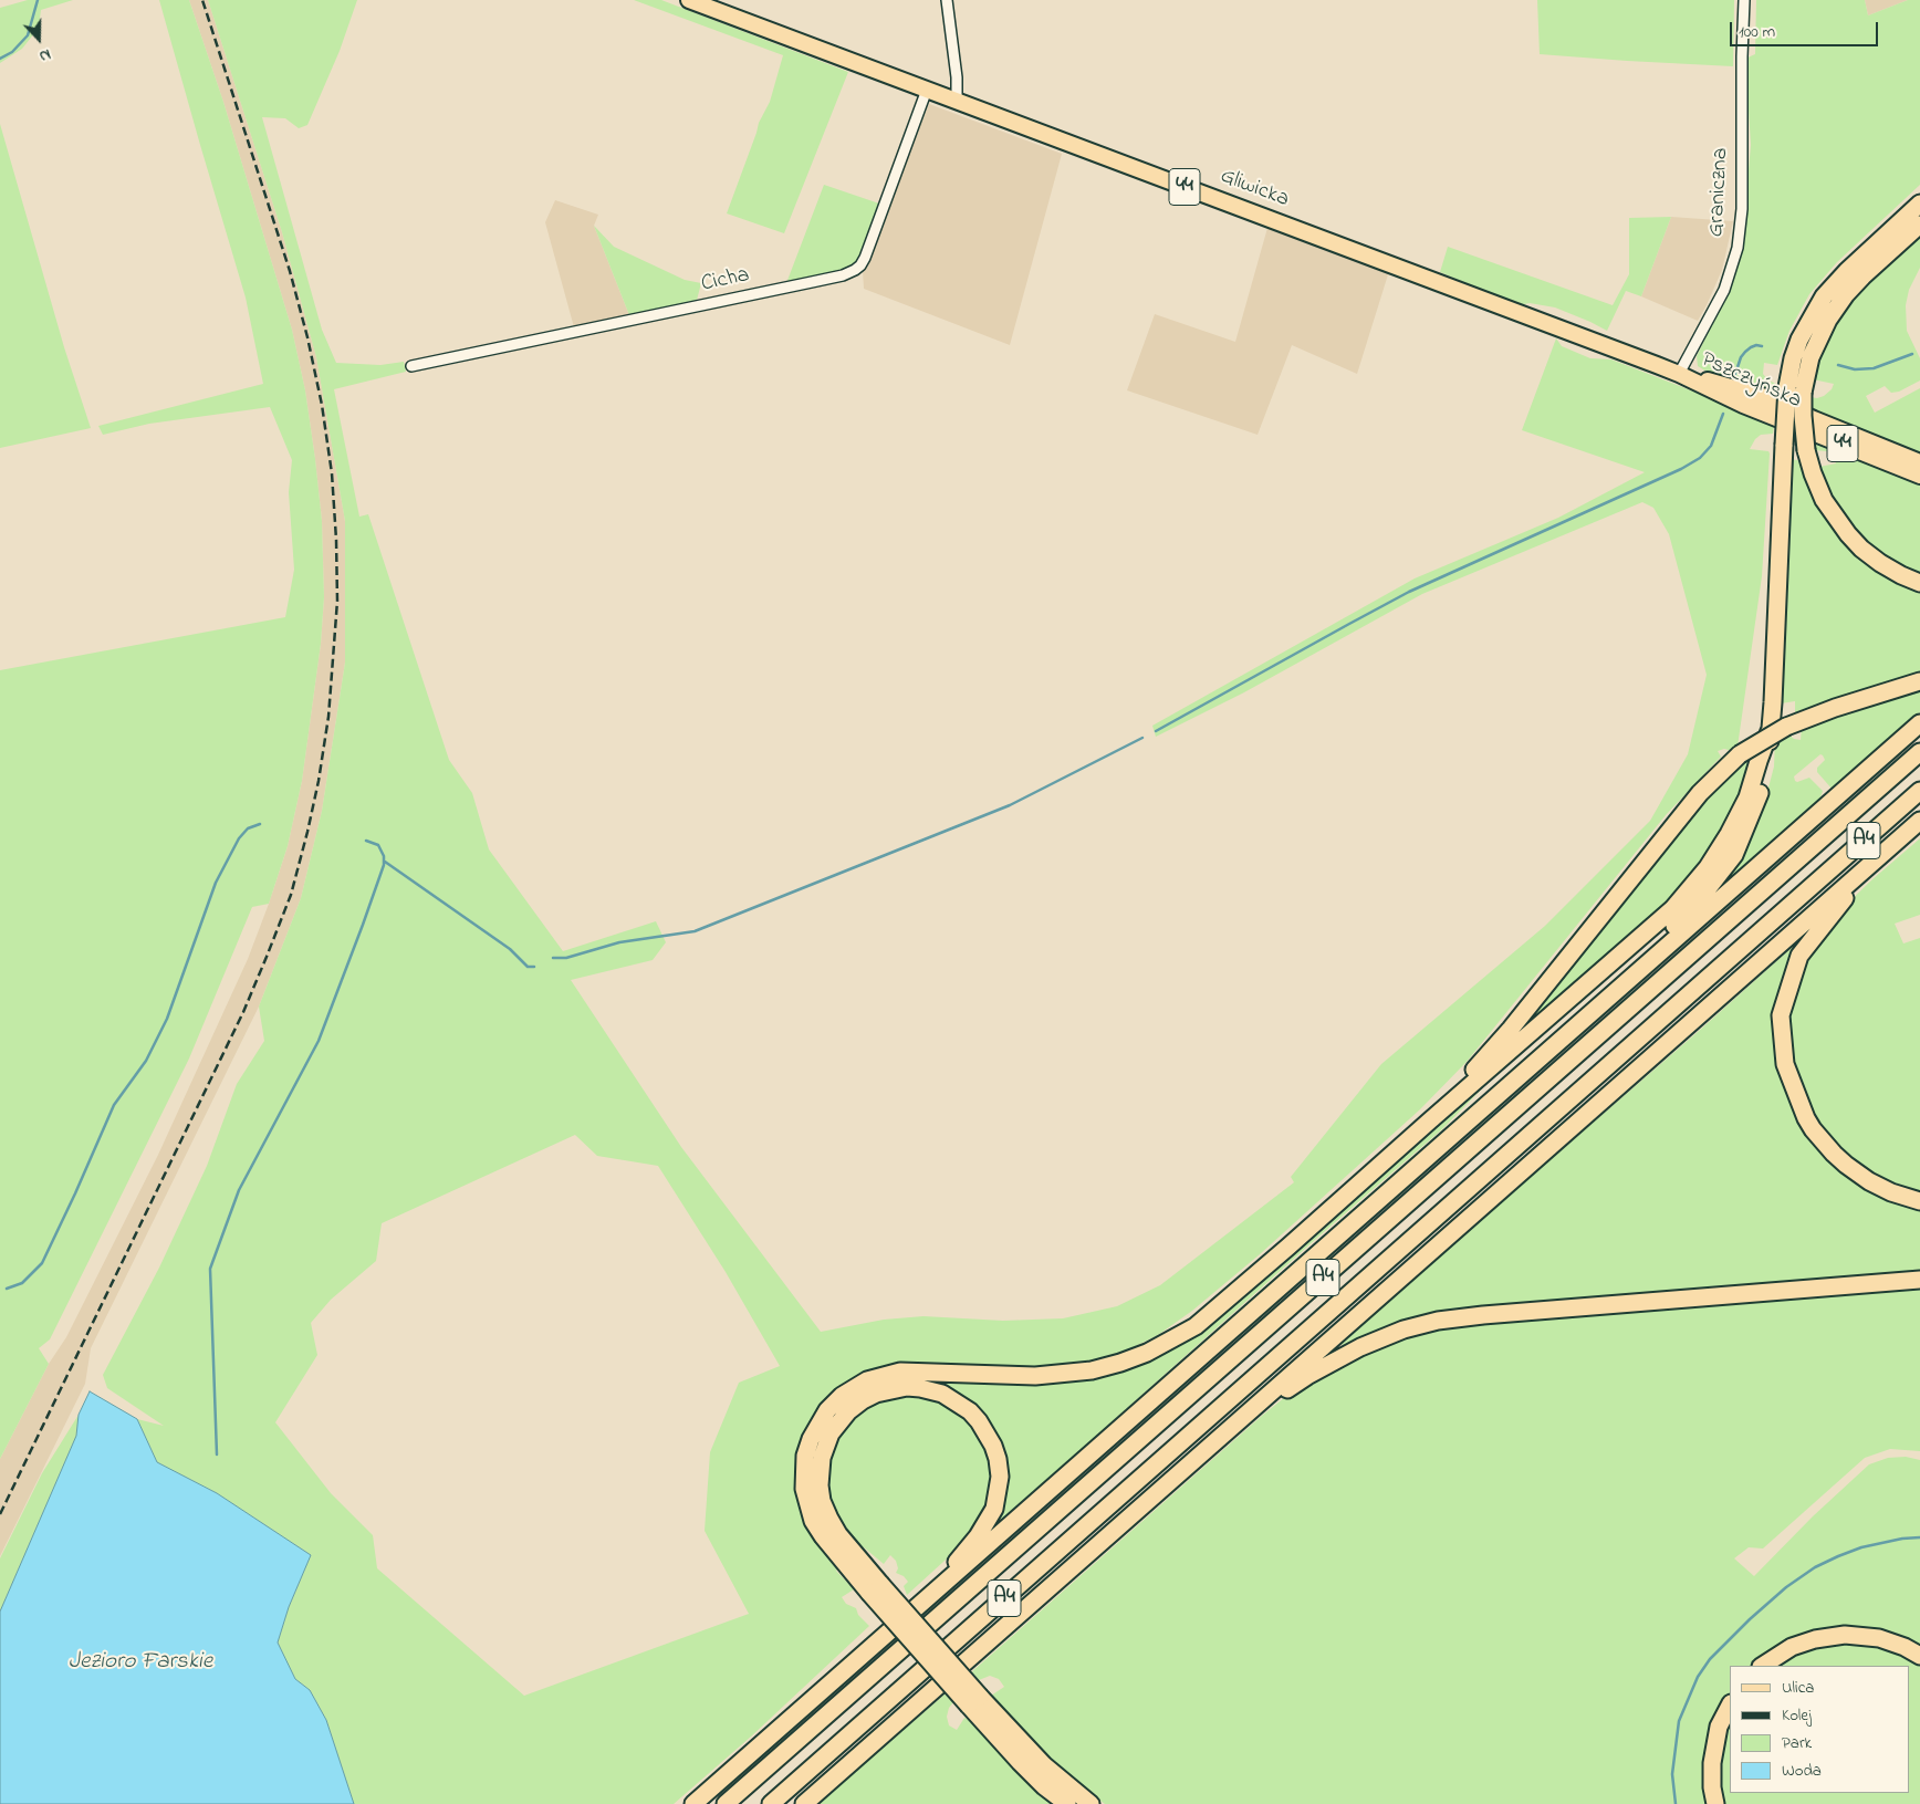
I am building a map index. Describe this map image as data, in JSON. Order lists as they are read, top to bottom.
{
  "streets": {
    "highway": ["A4"],
    "main road": ["44", "Gliwicka", "Pszczyńska"],
    "street": ["Graniczna", "Cicha"]
  },
  "crossings": [
    ["Gliwicka", "Graniczna"],
    ["Gliwicka", "Cicha"],
    ["Gliwicka", "Pszczyńska"],
    ["Graniczna", "Pszczyńska"]
  ],
  "water": ["Jezioro Farskie"],
  "legend": [
    "Ulica",
    "Kolej",
    "Park",
    "Woda"
  ],
  "scale_bar": "100 m",
  "north": "bottom"
}
